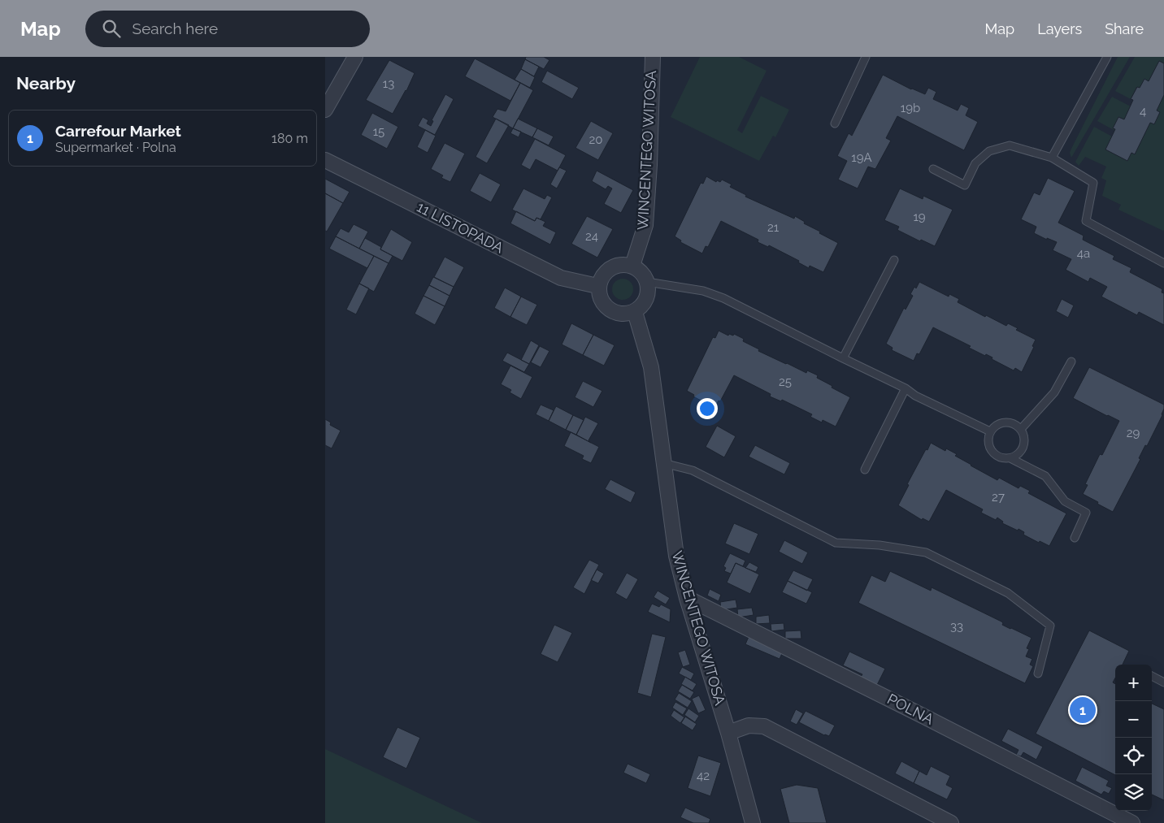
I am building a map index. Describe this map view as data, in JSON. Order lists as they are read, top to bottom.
{
  "streets": {
    "street": ["WINCENTEGO WITOSA", "11 LISTOPADA", "POLNA"]
  },
  "crossings": [
    ["WINCENTEGO WITOSA", "11 LISTOPADA"],
    ["WINCENTEGO WITOSA", "POLNA"]
  ],
  "house_numbers": [
    "13",
    "19b",
    "4",
    "15",
    "20",
    "19A",
    "19",
    "21",
    "24",
    "4a",
    "25",
    "29",
    "27",
    "33",
    "42"
  ],
  "page": {
    "header": "Map",
    "search": "Search here",
    "nav": ["Map", "Layers", "Share"],
    "heading": "Nearby",
    "list": [
      {
        "mark": "1",
        "name": "Carrefour Market",
        "note": "Supermarket · Polna",
        "value": "180 m"
      }
    ],
    "map_buttons": ["+", "−"],
    "pins": "1"
  }
}
